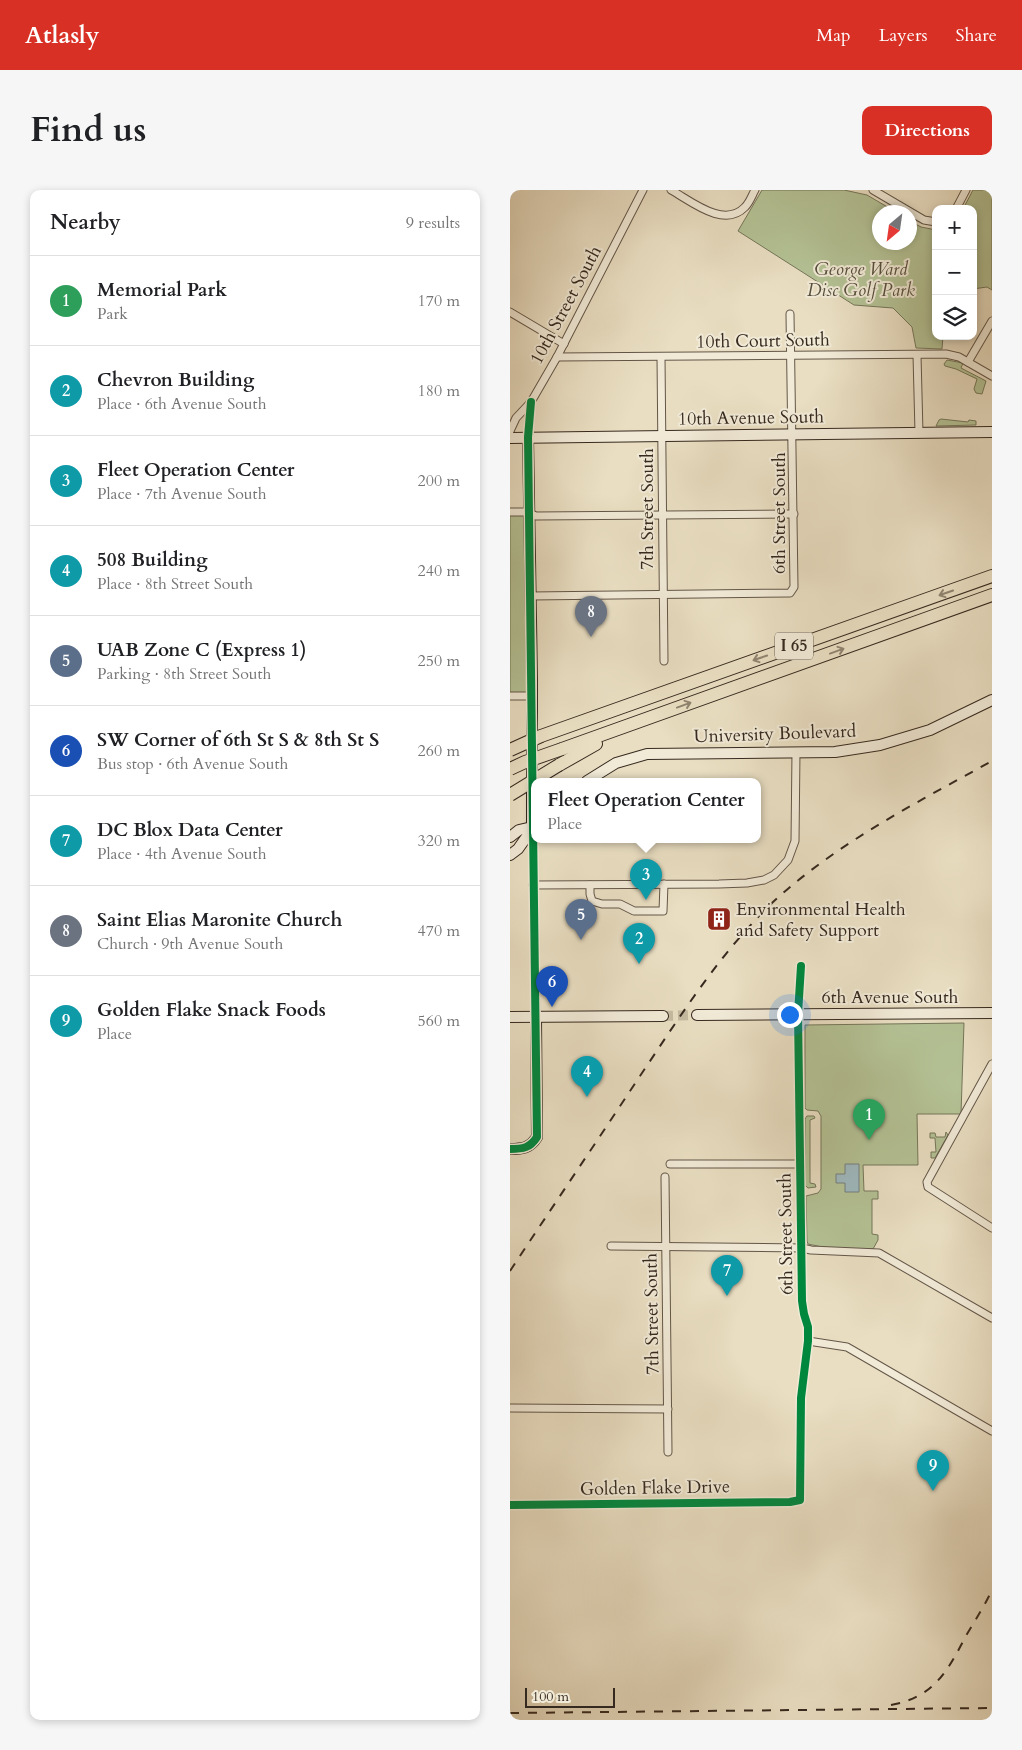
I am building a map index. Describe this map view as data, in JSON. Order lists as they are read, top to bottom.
{
  "streets": {
    "highway": ["I 65"],
    "street": [
      "10th Street South",
      "10th Court South",
      "10th Avenue South",
      "7th Street South",
      "6th Street South",
      "University Boulevard",
      "6th Avenue South",
      "Golden Flake Drive"
    ]
  },
  "crossings": [
    ["10th Street South", "10th Court South"],
    ["10th Court South", "7th Street South"],
    ["10th Court South", "6th Street South"],
    ["10th Avenue South", "7th Street South"],
    ["10th Avenue South", "6th Street South"],
    ["7th Street South", "6th Street South"],
    ["6th Street South", "6th Avenue South"],
    ["6th Street South", "Golden Flake Drive"]
  ],
  "parks": ["George Ward Disc Golf Park"],
  "places": {
    "building": ["Environmental Health and Safety Support"]
  },
  "scale_bar": "100 m",
  "north": "bottom left",
  "page": {
    "header": "Atlasly",
    "nav": ["Map", "Layers", "Share"],
    "title": "Find us",
    "buttons": "Directions",
    "heading": ["Nearby", "9 results"],
    "map_buttons": ["+", "−"],
    "list": [
      {
        "mark": "1",
        "name": "Memorial Park",
        "note": "Park",
        "value": "170 m"
      },
      {
        "mark": "2",
        "name": "Chevron Building",
        "note": "Place · 6th Avenue South",
        "value": "180 m"
      },
      {
        "mark": "3",
        "name": "Fleet Operation Center",
        "note": "Place · 7th Avenue South",
        "value": "200 m"
      },
      {
        "mark": "4",
        "name": "508 Building",
        "note": "Place · 8th Street South",
        "value": "240 m"
      },
      {
        "mark": "5",
        "name": "UAB Zone C (Express 1)",
        "note": "Parking · 8th Street South",
        "value": "250 m"
      },
      {
        "mark": "6",
        "name": "SW Corner of 6th St S & 8th St S",
        "note": "Bus stop · 6th Avenue South",
        "value": "260 m"
      },
      {
        "mark": "7",
        "name": "DC Blox Data Center",
        "note": "Place · 4th Avenue South",
        "value": "320 m"
      },
      {
        "mark": "8",
        "name": "Saint Elias Maronite Church",
        "note": "Church · 9th Avenue South",
        "value": "470 m"
      },
      {
        "mark": "9",
        "name": "Golden Flake Snack Foods",
        "note": "Place",
        "value": "560 m"
      }
    ],
    "pins": [
      "8",
      "3",
      "5",
      "2",
      "6",
      "4",
      "1",
      "7",
      "9"
    ],
    "popup": ["Fleet Operation Center", "Place"],
    "scale": "100 m"
  }
}
